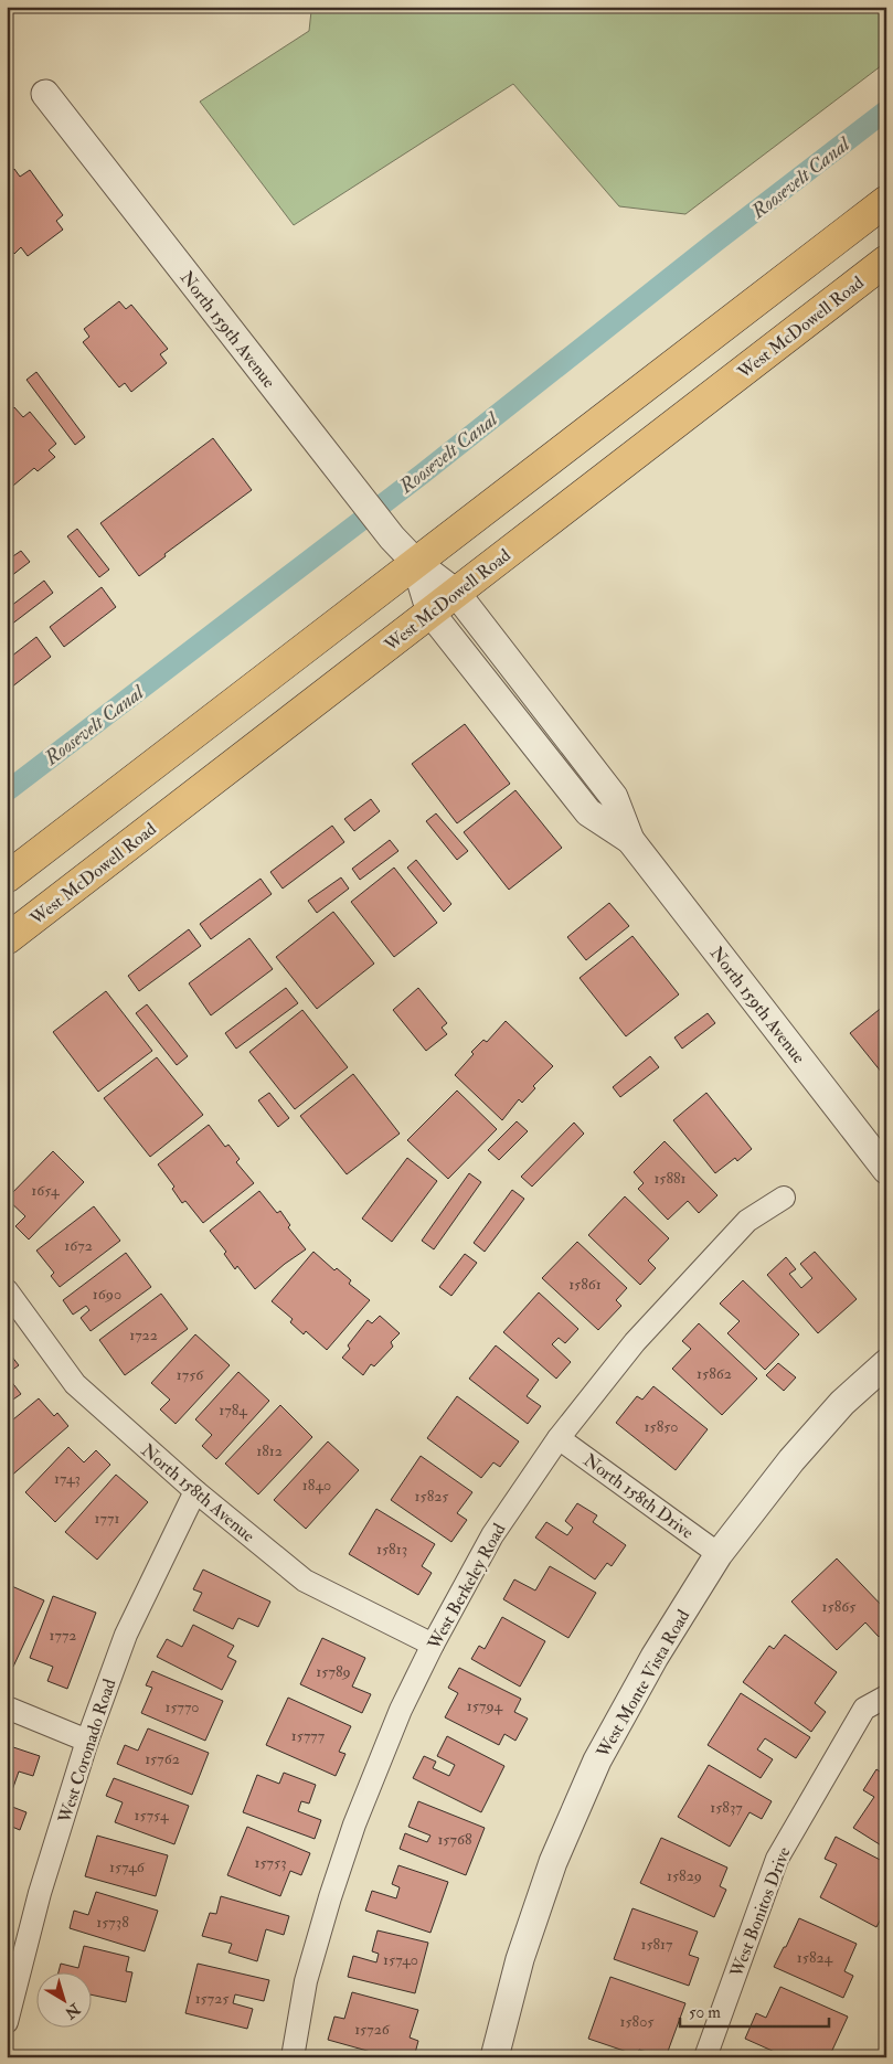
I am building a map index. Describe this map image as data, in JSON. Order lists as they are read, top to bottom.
{
  "streets": {
    "main road": ["West McDowell Road"],
    "street": [
      "North 159th Avenue",
      "North 158th Avenue",
      "North 158th Drive",
      "West Berkeley Road",
      "West Monte Vista Road",
      "West Coronado Road",
      "West Bonitos Drive"
    ]
  },
  "crossings": [
    ["West McDowell Road", "North 159th Avenue"],
    ["North 158th Avenue", "West Berkeley Road"],
    ["North 158th Avenue", "West Coronado Road"],
    ["North 158th Drive", "West Berkeley Road"],
    ["North 158th Drive", "West Monte Vista Road"]
  ],
  "water": ["Roosevelt Canal"],
  "house_numbers": [
    "15881",
    "1654",
    "1672",
    "15861",
    "1690",
    "1722",
    "15862",
    "1756",
    "1784",
    "15850",
    "1812",
    "1743",
    "1840",
    "15825",
    "1771",
    "15813",
    "15865",
    "1772",
    "15789",
    "15794",
    "15770",
    "15777",
    "15762",
    "15837",
    "15754",
    "15768",
    "15753",
    "15746",
    "15829",
    "15738",
    "15817",
    "15824",
    "15740",
    "15725",
    "15805",
    "15726"
  ],
  "scale_bar": "50 m",
  "north": "bottom right"
}
